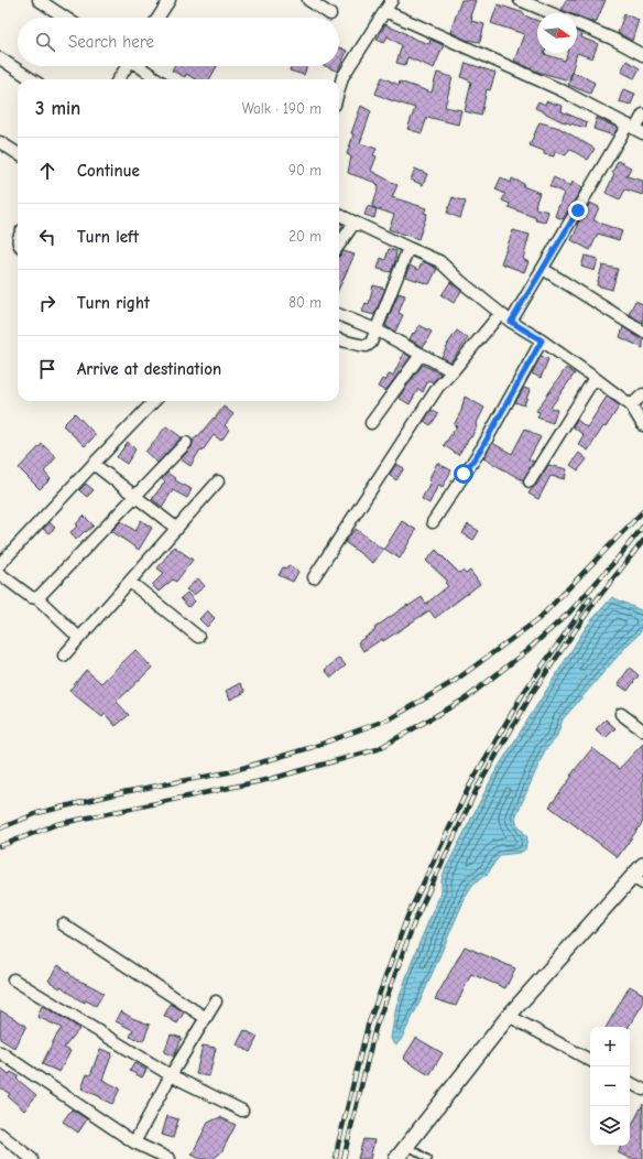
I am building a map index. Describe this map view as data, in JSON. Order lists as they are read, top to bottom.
{
  "north": "right",
  "page": {
    "search": "Search here",
    "heading": ["3 min", "Walk · 190 m"],
    "list": [
      ["Continue", "90 m"],
      ["Turn left", "20 m"],
      ["Turn right", "80 m"],
      "Arrive at destination"
    ],
    "map_buttons": ["+", "−"]
  }
}
